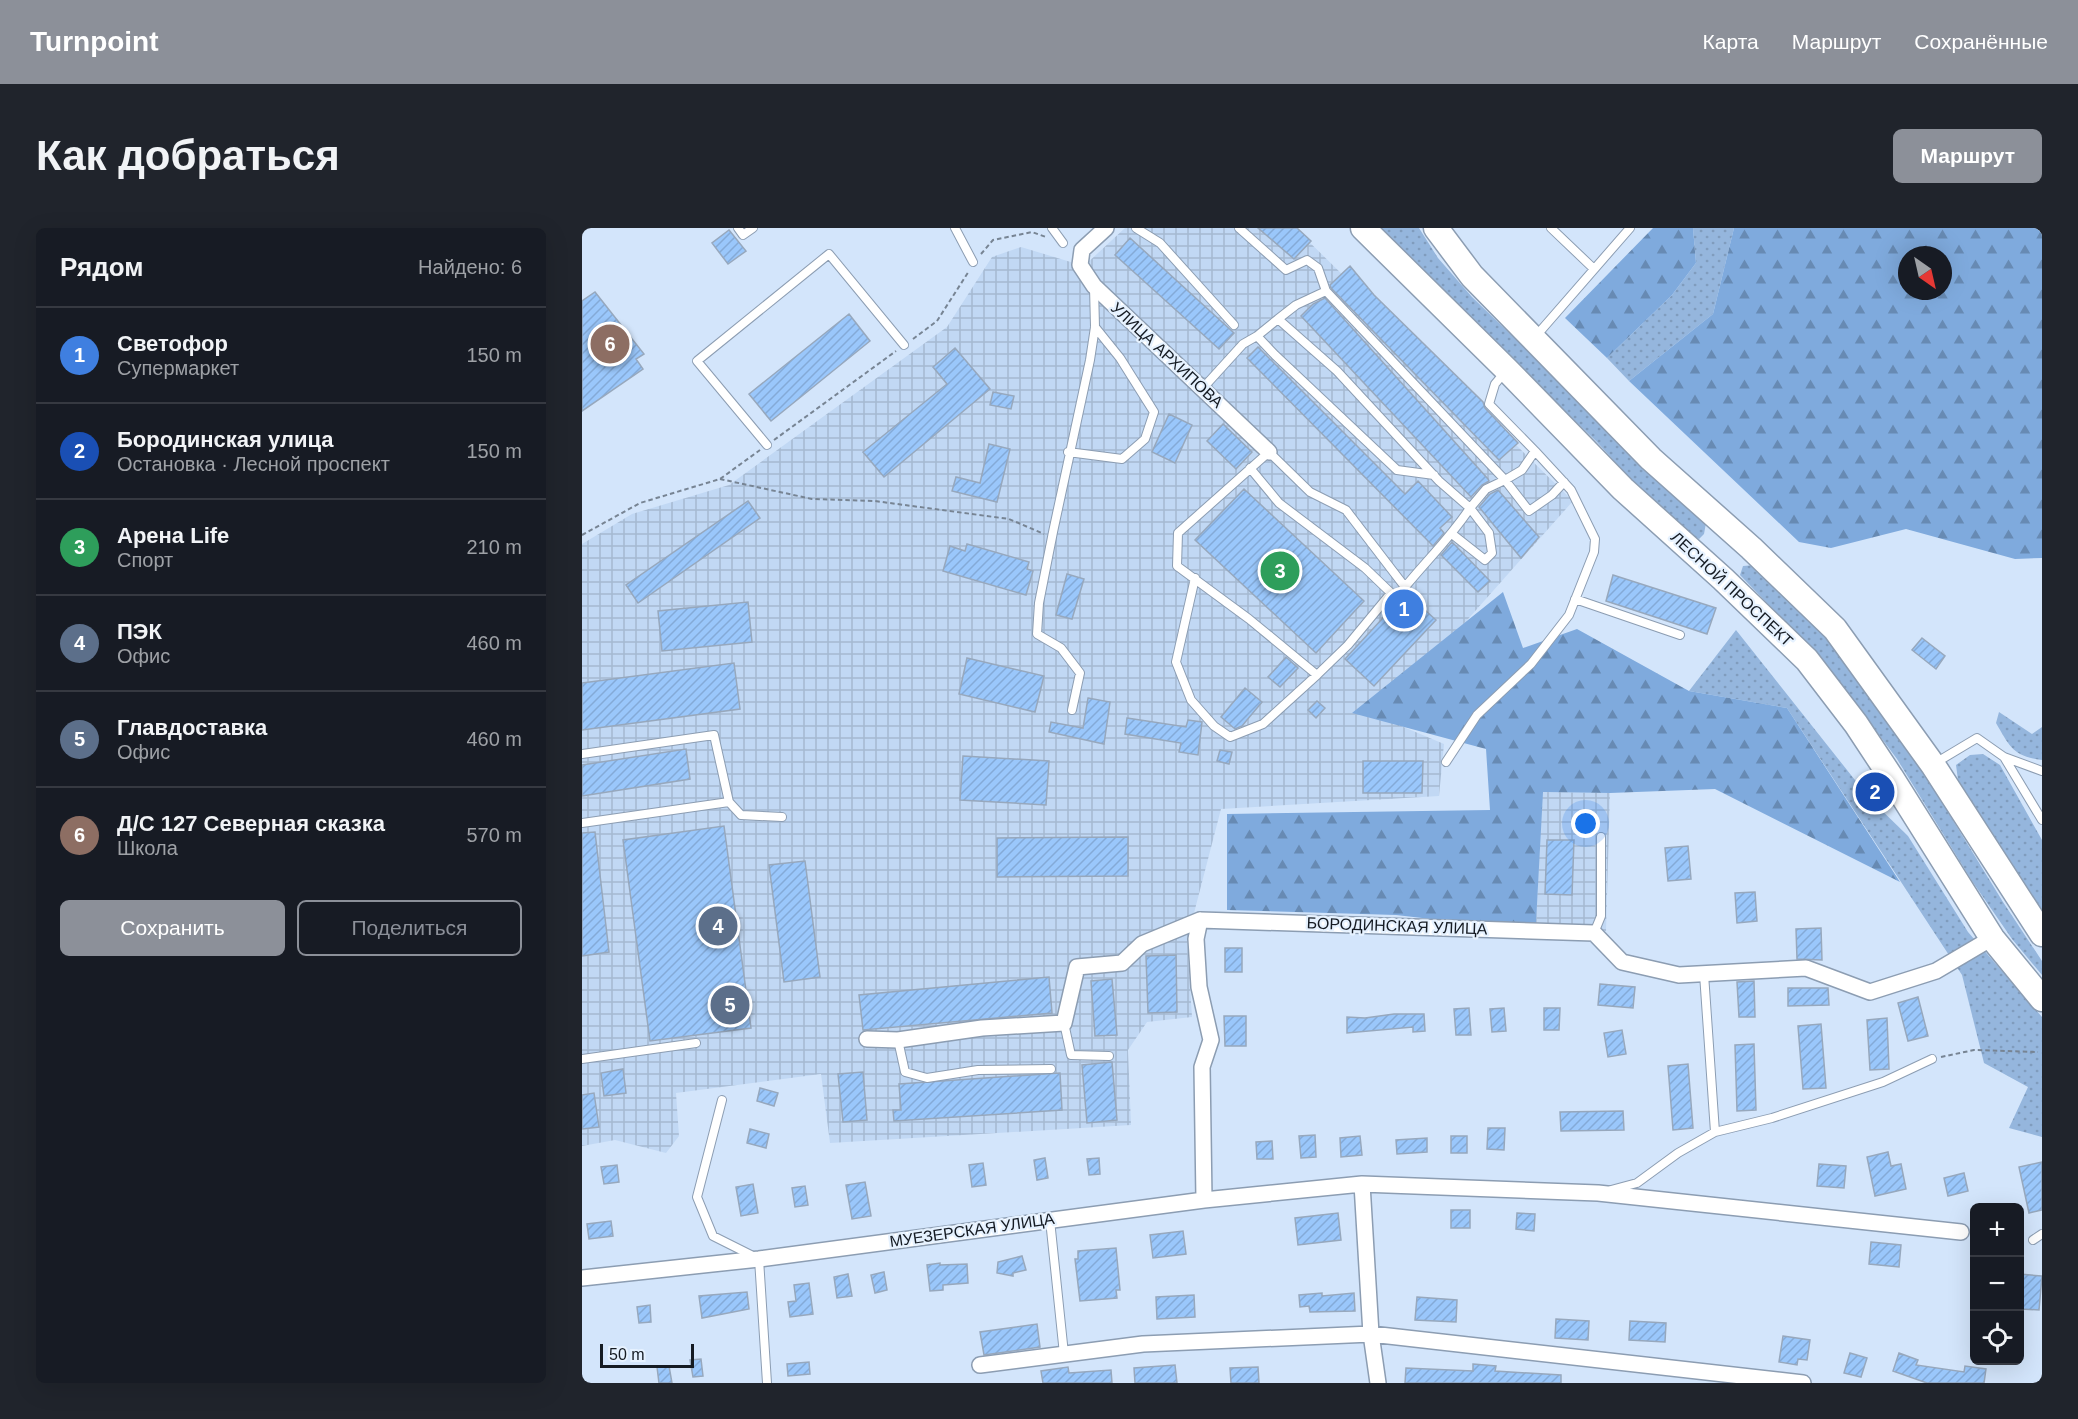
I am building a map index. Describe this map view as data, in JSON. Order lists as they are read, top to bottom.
{
  "streets": {
    "main road": ["ЛЕСНОЙ ПРОСПЕКТ"],
    "street": ["УЛИЦА АРХИПОВА", "БОРОДИНСКАЯ УЛИЦА", "МУЕЗЕРСКАЯ УЛИЦА"]
  },
  "scale_bar": "50 m",
  "north": "bottom right",
  "page": {
    "header": "Turnpoint",
    "nav": ["Карта", "Маршрут", "Сохранённые"],
    "buttons": [
      "Маршрут",
      ["Сохранить", "Поделиться"]
    ],
    "title": "Как добраться",
    "heading": ["Рядом", "Найдено: 6"],
    "list": [
      {
        "mark": "1",
        "name": "Светофор",
        "note": "Супермаркет",
        "value": "150 m"
      },
      {
        "mark": "2",
        "name": "Бородинская улица",
        "note": "Остановка · Лесной проспект",
        "value": "150 m"
      },
      {
        "mark": "3",
        "name": "Арена Life",
        "note": "Спорт",
        "value": "210 m"
      },
      {
        "mark": "4",
        "name": "ПЭК",
        "note": "Офис",
        "value": "460 m"
      },
      {
        "mark": "5",
        "name": "Главдоставка",
        "note": "Офис",
        "value": "460 m"
      },
      {
        "mark": "6",
        "name": "Д/С 127 Северная сказка",
        "note": "Школа",
        "value": "570 m"
      }
    ],
    "pins": [
      "6",
      "3",
      "1",
      "2",
      "4",
      "5"
    ],
    "map_buttons": ["+", "−"],
    "scale": "50 m"
  }
}
